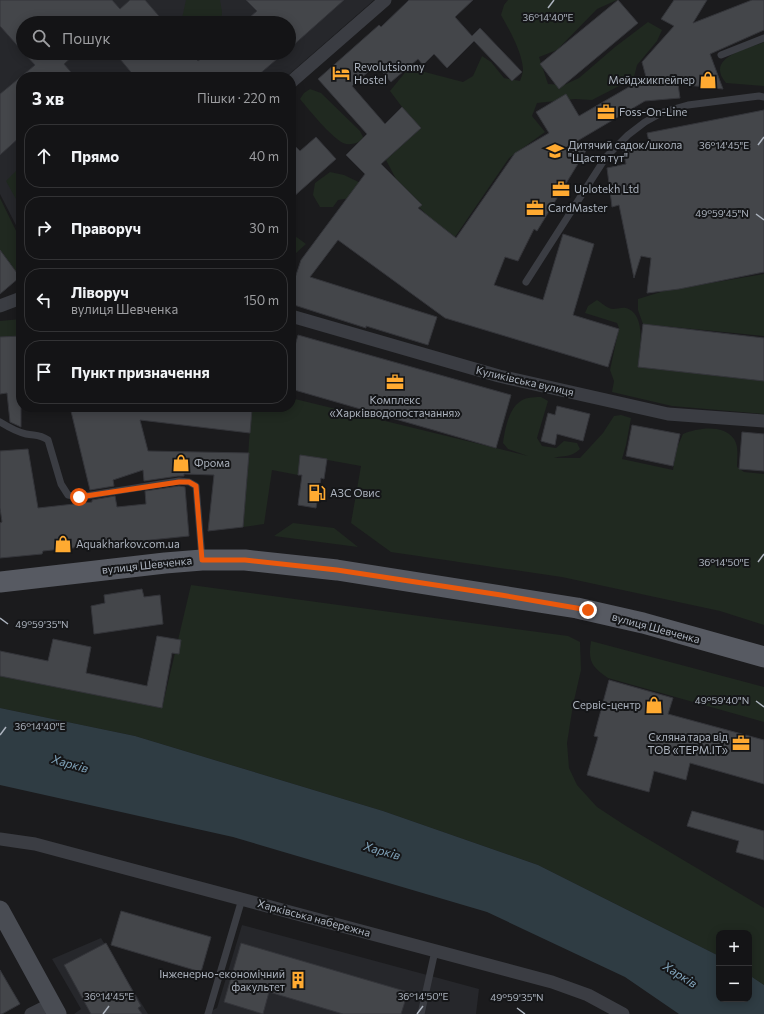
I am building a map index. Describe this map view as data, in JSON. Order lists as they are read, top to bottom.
{
  "streets": {
    "main road": ["вулиця Шевченка"],
    "street": ["Куликівська вулиця", "Харківська набережна"]
  },
  "water": ["Харків"],
  "places": {
    "hotel": ["Revolutsionny Hostel"],
    "shop": [
      "Мейджикпейпер",
      "Фрома",
      "Aquakharkov.com.ua",
      "Сервіс-центр"
    ],
    "office": [
      "Foss-On-Line",
      "Uplotekh Ltd",
      "CardMaster",
      "Комплекс «Харківводопостачання»",
      "Скляна тара від ТОВ «ТЕРМ.ІТ»"
    ],
    "school or university": ["Дитячий садок/школа \"Щастя тут\""],
    "fuel station": ["АЗС Овис"],
    "building": ["Інженерно-економічний факультет"]
  },
  "page": {
    "search": "Пошук",
    "heading": ["3 хв", "Пішки · 220 m"],
    "list": [
      ["Прямо", "40 m"],
      ["Праворуч", "30 m"],
      ["Ліворуч", "вулиця Шевченка", "150 m"],
      "Пункт призначення"
    ],
    "map_buttons": ["+", "−"]
  },
  "coordinates": [
    "36°14'40\"E",
    "36°14'45\"E",
    "49°59'45\"N",
    "36°14'50\"E",
    "49°59'35\"N",
    "49°59'40\"N"
  ]
}
